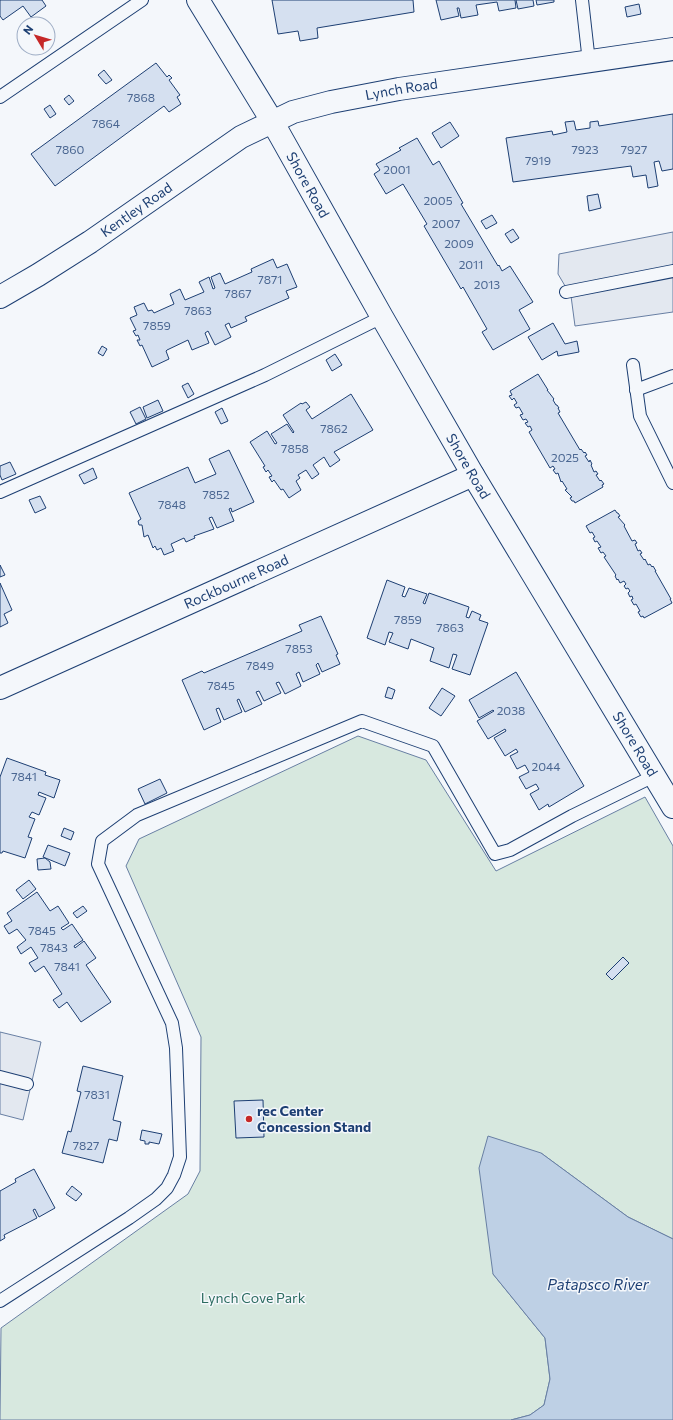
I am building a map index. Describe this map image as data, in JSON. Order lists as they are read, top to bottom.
{
  "streets": {
    "street": [
      "Lynch Road",
      "Shore Road",
      "Kentley Road",
      "Rockbourne Road"
    ]
  },
  "crossings": [
    ["Lynch Road", "Shore Road"],
    ["Lynch Road", "Kentley Road"],
    ["Shore Road", "Kentley Road"],
    ["Shore Road", "Rockbourne Road"]
  ],
  "water": ["Patapsco River"],
  "parks": ["Lynch Cove Park"],
  "places": ["rec Center Concession Stand"],
  "house_numbers": [
    "7868",
    "7864",
    "7860",
    "7923",
    "7927",
    "7919",
    "2001",
    "2005",
    "2007",
    "2009",
    "2011",
    "7871",
    "2013",
    "7867",
    "7863",
    "7859",
    "7862",
    "7858",
    "2025",
    "7852",
    "7848",
    "7859",
    "7863",
    "7853",
    "7849",
    "7845",
    "2038",
    "2044",
    "7841",
    "7845",
    "7843",
    "7841",
    "7831",
    "7827"
  ],
  "north": "top left"
}
